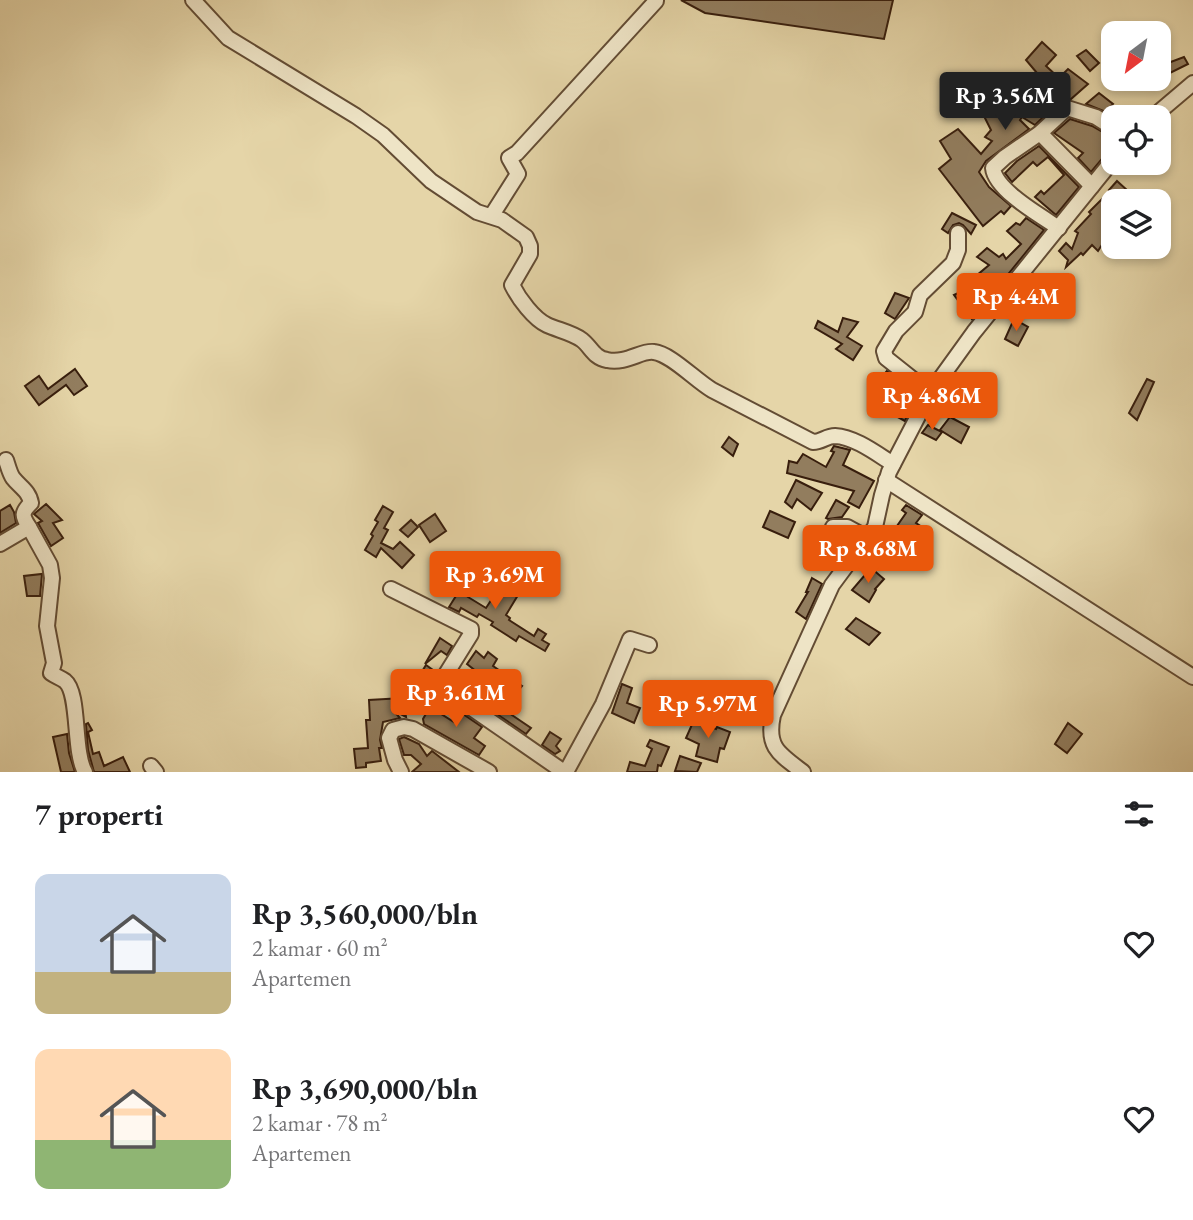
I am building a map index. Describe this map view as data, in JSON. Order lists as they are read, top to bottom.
{
  "north": "bottom left",
  "page": {
    "price": [
      "Rp 3.56M",
      "Rp 4.4M",
      "Rp 4.86M",
      "Rp 8.68M",
      "Rp 3.69M",
      "Rp 3.61M",
      "Rp 5.97M"
    ],
    "heading": "7 properti",
    "list": [
      {
        "name": "Rp 3,560,000/bln",
        "note": "2 kamar · 60 m² · Apartemen"
      },
      {
        "name": "Rp 3,690,000/bln",
        "note": "2 kamar · 78 m² · Apartemen"
      }
    ]
  }
}
